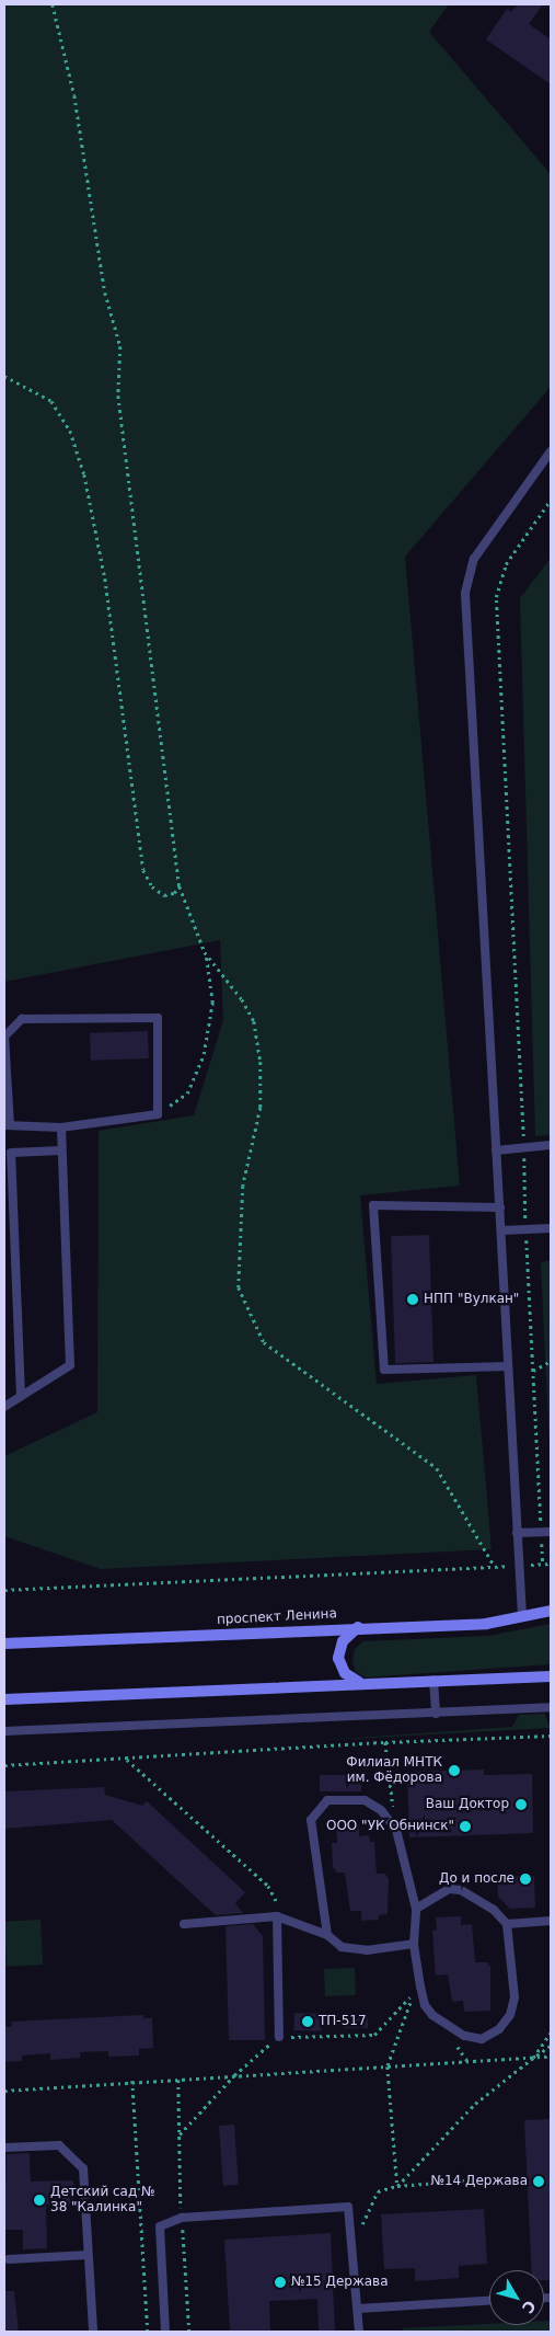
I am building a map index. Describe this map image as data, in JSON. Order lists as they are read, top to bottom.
{
  "streets": {
    "main road": ["проспект Ленина"]
  },
  "places": [
    "НПП \"Вулкан\"",
    "Филиал МНТК им. Фёдорова",
    "Ваш Доктор",
    "ООО \"УК Обнинск\"",
    "До и после",
    "ТП-517",
    "№14 Держава",
    "Детский сад № 38 \"Калинка\"",
    "№15 Держава"
  ],
  "north": "bottom right"
}
